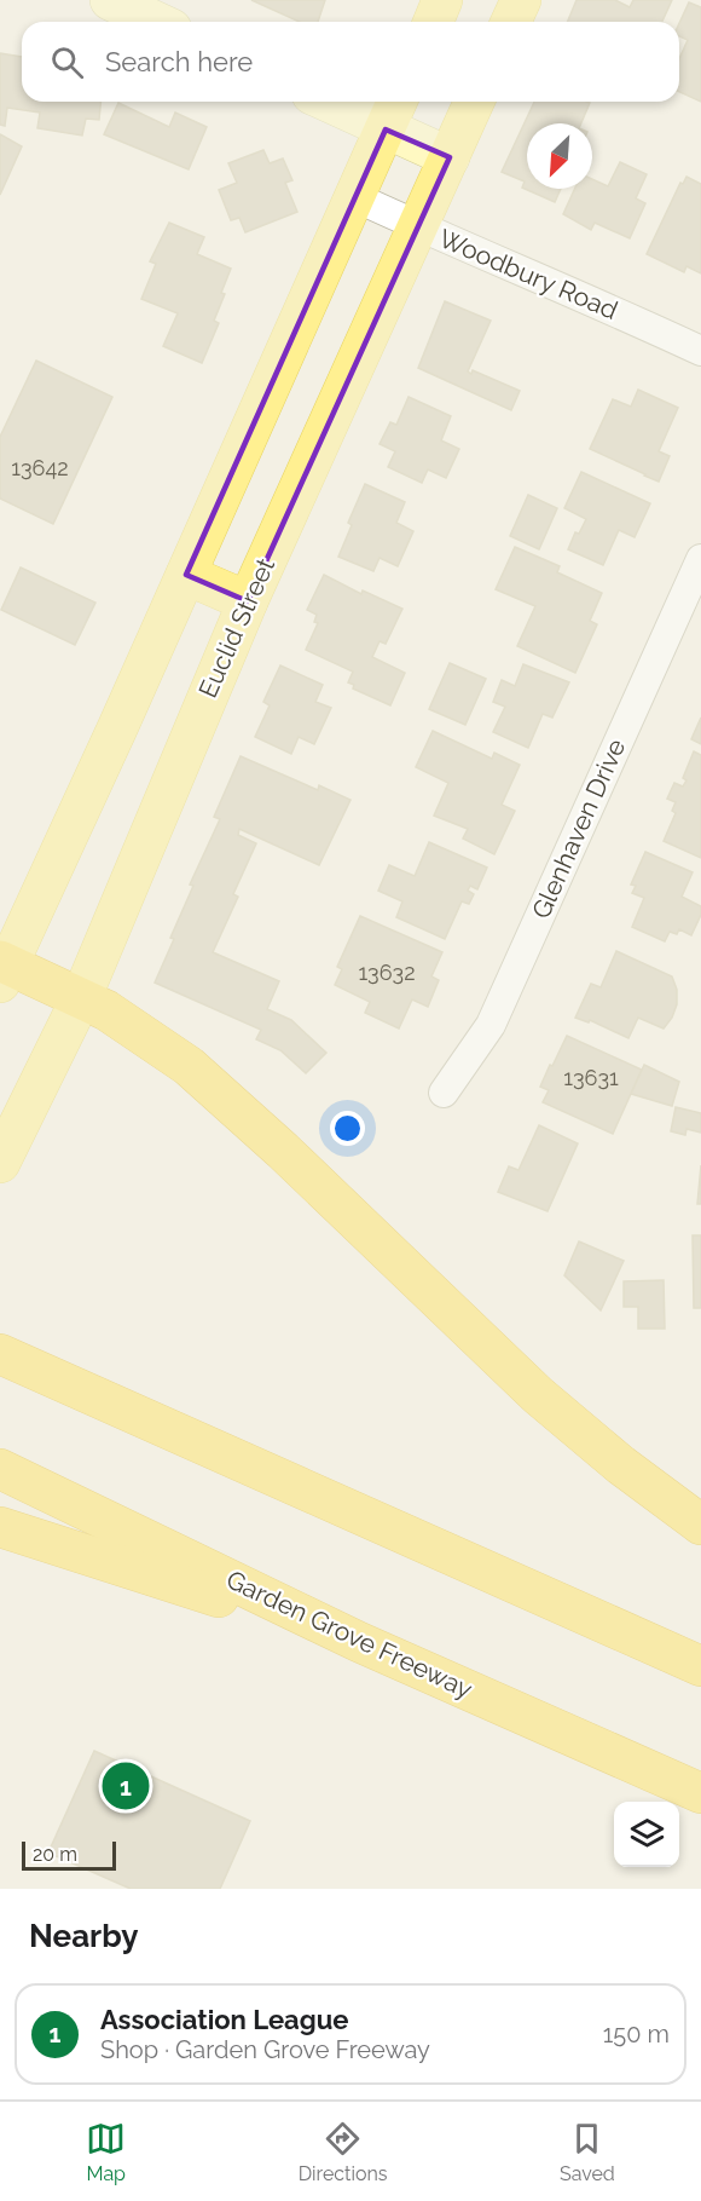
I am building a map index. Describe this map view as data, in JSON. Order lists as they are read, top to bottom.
{
  "streets": {
    "highway": ["Garden Grove Freeway"],
    "main road": ["Euclid Street"],
    "street": ["Woodbury Road", "Glenhaven Drive"]
  },
  "crossings": [
    ["Woodbury Road", "Euclid Street"]
  ],
  "house_numbers": ["13642", "13632", "13631"],
  "scale_bar": "20 m",
  "north": "bottom left",
  "page": {
    "search": "Search here",
    "pins": "1",
    "scale": "20 m",
    "heading": "Nearby",
    "list": [
      {
        "mark": "1",
        "name": "Association League",
        "note": "Shop · Garden Grove Freeway",
        "value": "150 m"
      }
    ],
    "nav": ["Map", "Directions", "Saved"]
  }
}
